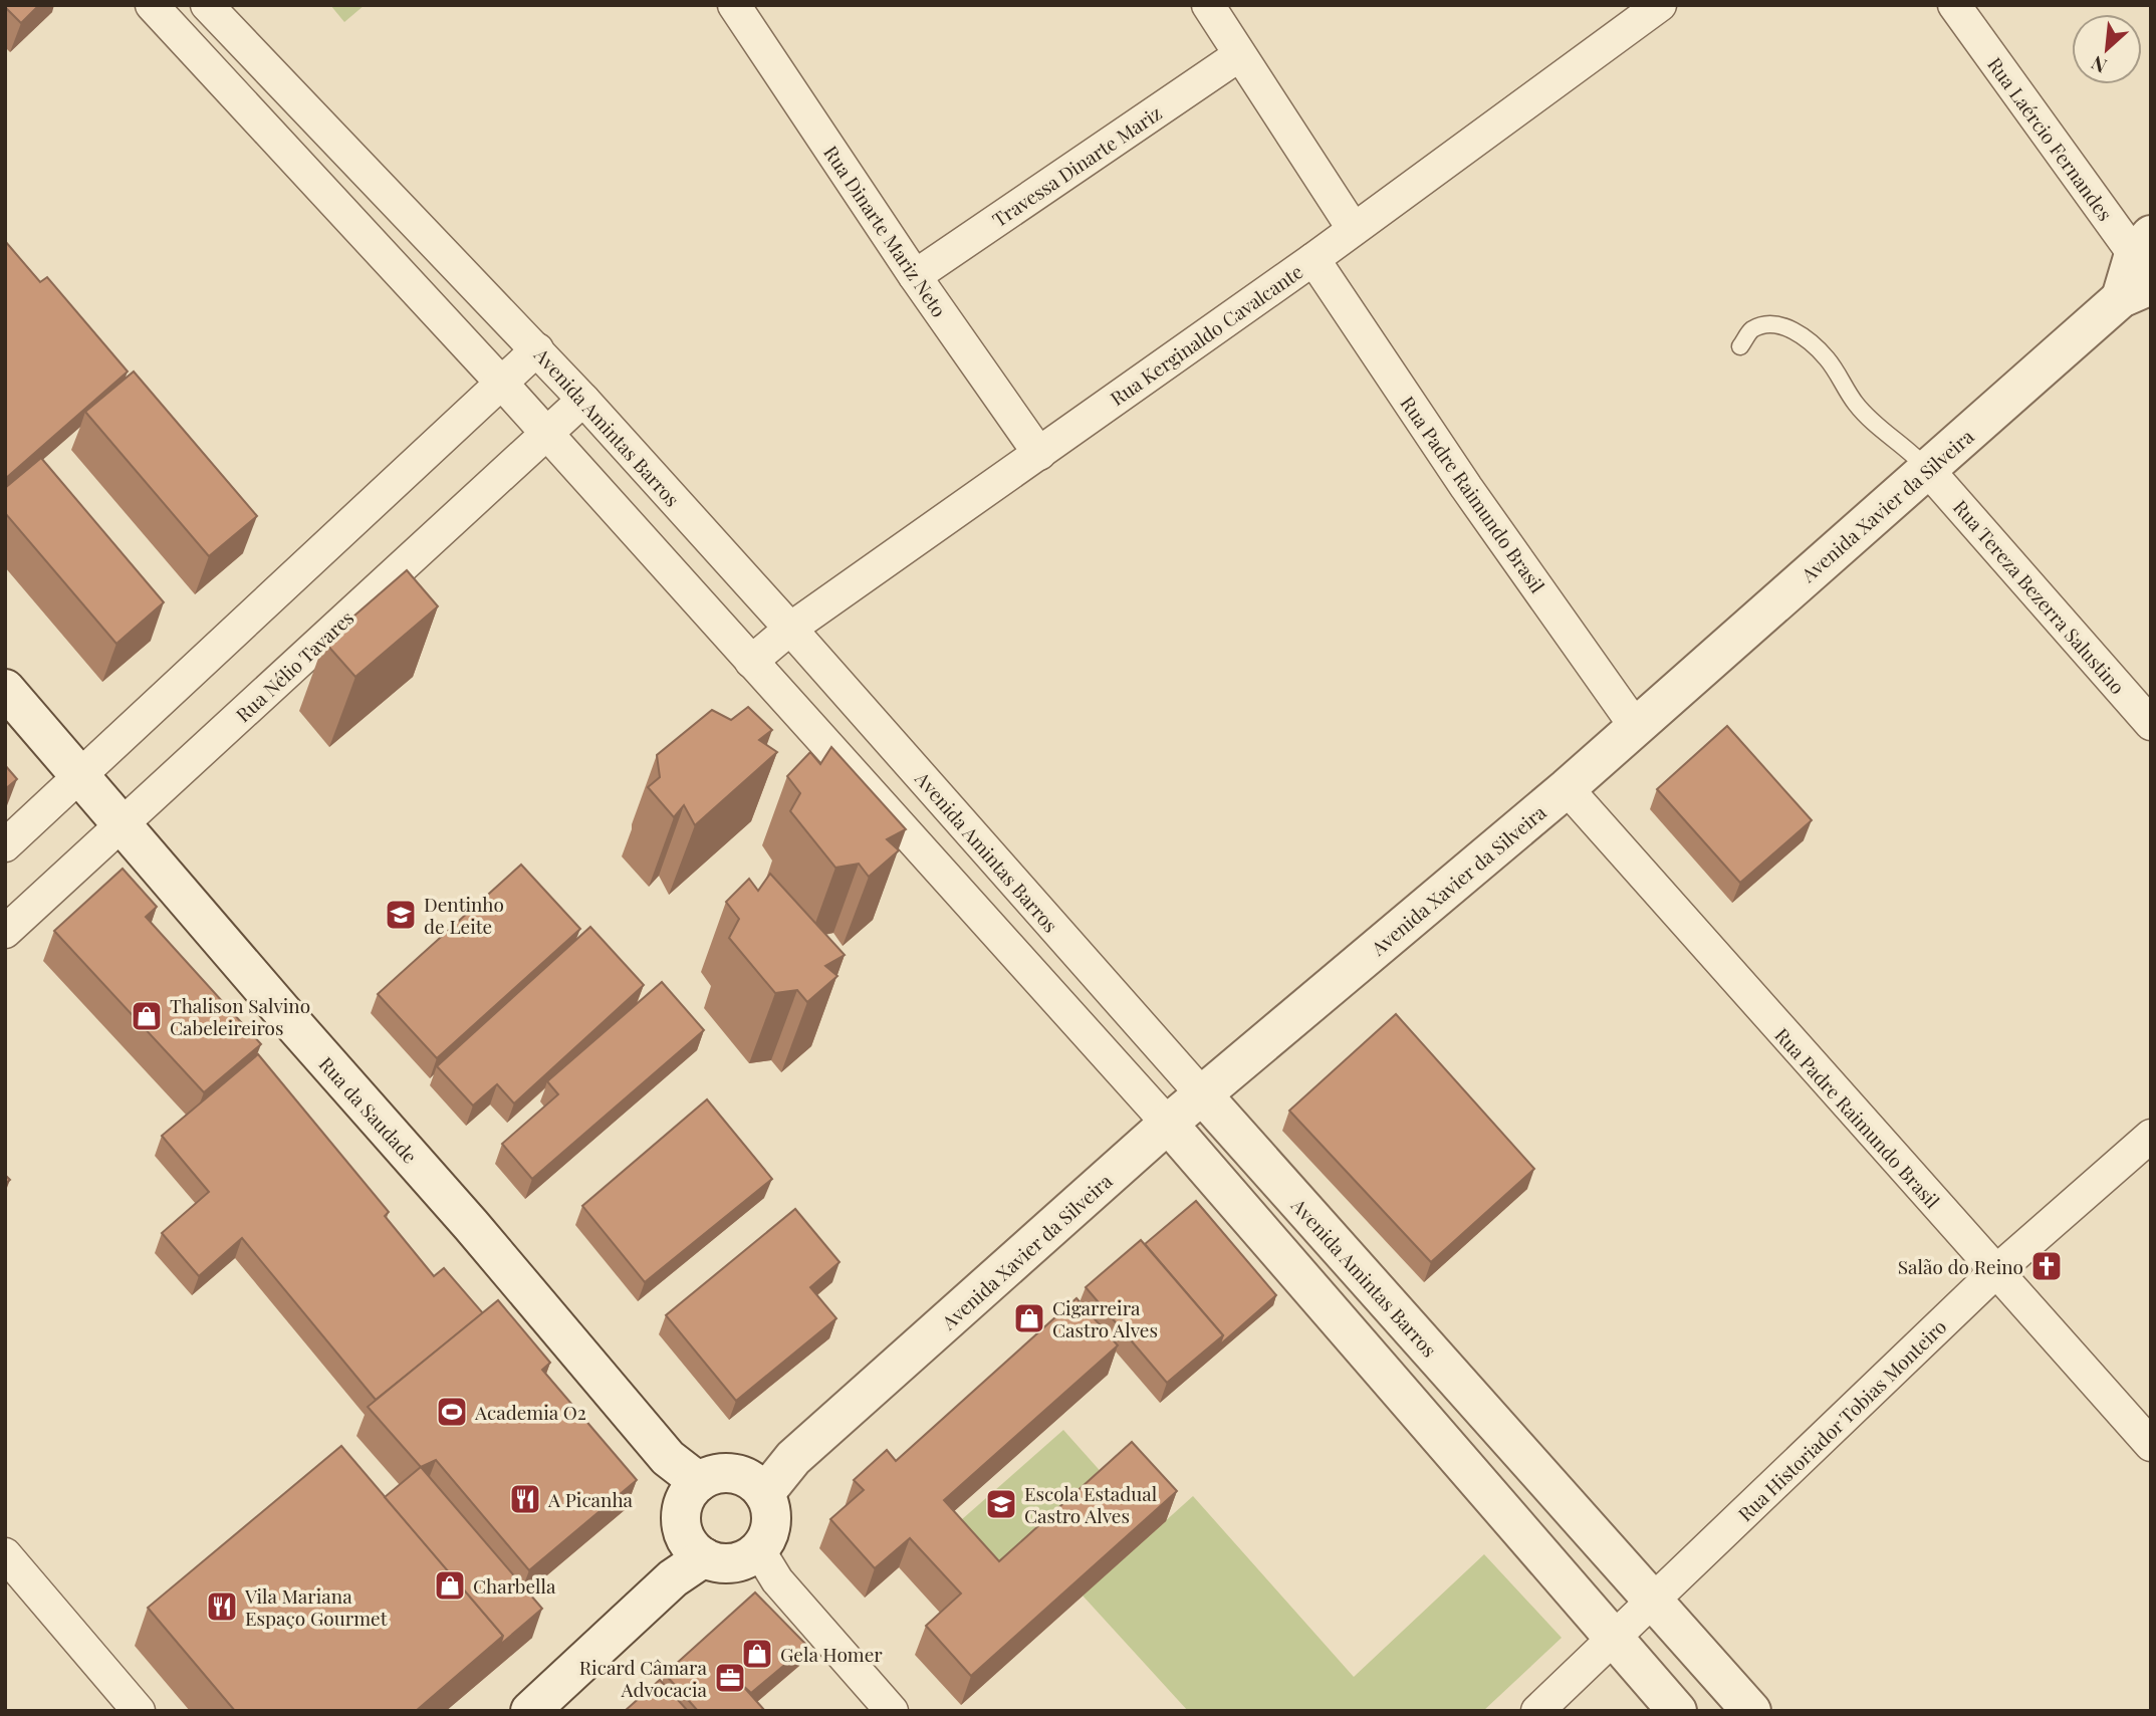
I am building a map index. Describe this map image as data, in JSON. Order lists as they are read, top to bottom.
{
  "streets": {
    "street": [
      "Rua Laércio Fernandes",
      "Travessa Dinarte Mariz",
      "Rua Dinarte Mariz Neto",
      "Rua Kerginaldo Cavalcante",
      "Avenida Amintas Barros",
      "Rua Padre Raimundo Brasil",
      "Avenida Xavier da Silveira",
      "Rua Tereza Bezerra Salustino",
      "Rua Nélio Tavares",
      "Rua da Saudade",
      "Rua Historiador Tobias Monteiro"
    ]
  },
  "crossings": [
    ["Rua Laércio Fernandes", "Avenida Xavier da Silveira"],
    ["Travessa Dinarte Mariz", "Rua Dinarte Mariz Neto"],
    ["Rua Dinarte Mariz Neto", "Rua Kerginaldo Cavalcante"],
    ["Rua Kerginaldo Cavalcante", "Avenida Amintas Barros"],
    ["Rua Kerginaldo Cavalcante", "Rua Padre Raimundo Brasil"],
    ["Avenida Amintas Barros", "Avenida Xavier da Silveira"],
    ["Avenida Amintas Barros", "Rua Nélio Tavares"],
    ["Avenida Amintas Barros", "Rua Historiador Tobias Monteiro"],
    ["Rua Padre Raimundo Brasil", "Avenida Xavier da Silveira"],
    ["Rua Padre Raimundo Brasil", "Rua Historiador Tobias Monteiro"],
    ["Avenida Xavier da Silveira", "Rua Tereza Bezerra Salustino"],
    ["Avenida Xavier da Silveira", "Rua da Saudade"],
    ["Rua Nélio Tavares", "Rua da Saudade"]
  ],
  "places": {
    "school or university": ["Dentinho de Leite", "Escola Estadual Castro Alves"],
    "shop": [
      "Thalison Salvino Cabeleireiros",
      "Cigarreira Castro Alves",
      "Charbella",
      "Gela Homer"
    ],
    "church": ["Salão do Reino"],
    "sports": ["Academia O2"],
    "restaurant": ["A Picanha", "Vila Mariana Espaço Gourmet"],
    "office": ["Ricard Câmara Advocacia"]
  },
  "north": "bottom left"
}
